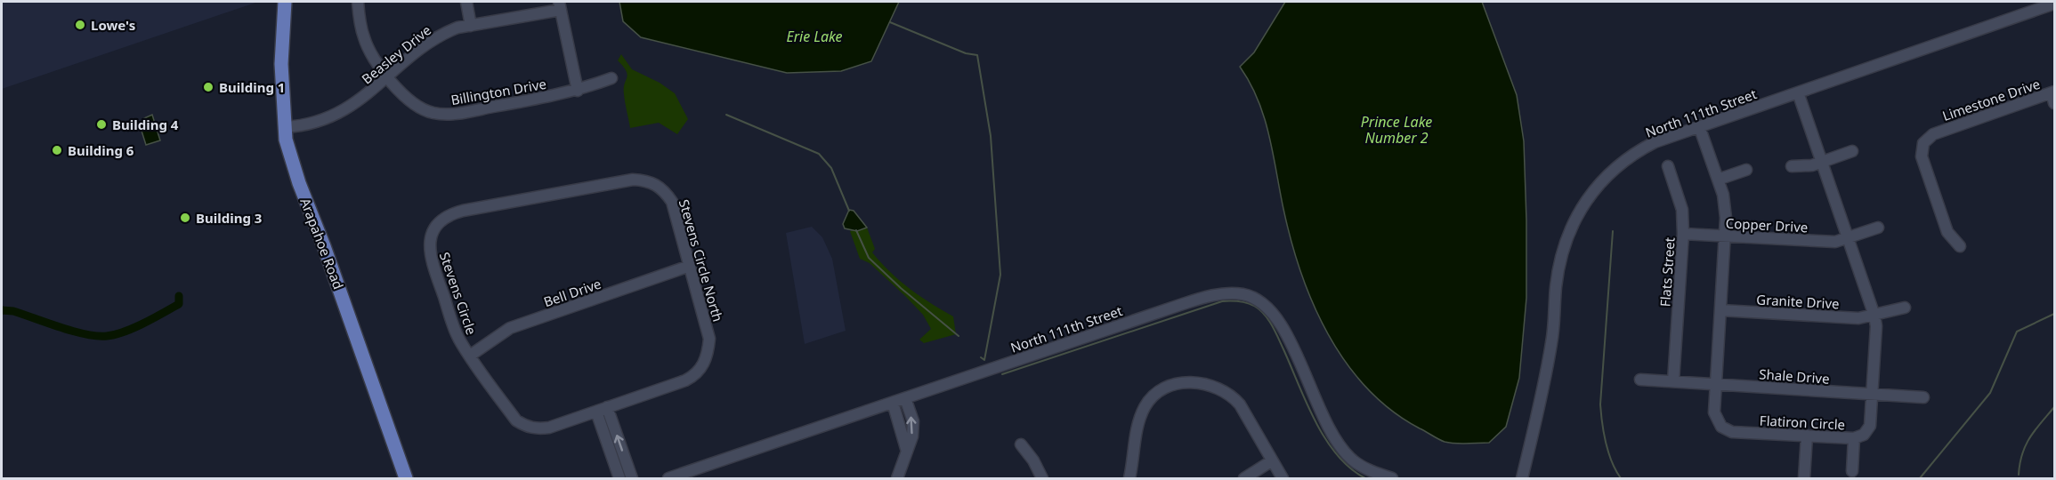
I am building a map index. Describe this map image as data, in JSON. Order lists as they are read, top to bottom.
{
  "streets": {
    "main road": ["Arapahoe Road"],
    "street": [
      "Beasley Drive",
      "Billington Drive",
      "Limestone Drive",
      "North 111th Street",
      "Copper Drive",
      "Stevens Circle North",
      "Flats Street",
      "Bell Drive",
      "Stevens Circle",
      "Granite Drive",
      "Shale Drive",
      "Flatiron Circle"
    ]
  },
  "crossings": [
    ["Beasley Drive", "Billington Drive"],
    ["Beasley Drive", "Arapahoe Road"],
    ["North 111th Street", "Flatiron Circle"],
    ["Copper Drive", "Flats Street"],
    ["Copper Drive", "Flatiron Circle"],
    ["Stevens Circle North", "Bell Drive"],
    ["Stevens Circle North", "Stevens Circle"],
    ["Flats Street", "Shale Drive"],
    ["Bell Drive", "Stevens Circle"],
    ["Granite Drive", "Flatiron Circle"],
    ["Shale Drive", "Flatiron Circle"]
  ],
  "water": ["Erie Lake", "Prince Lake Number 2"],
  "places": [
    "Lowe's",
    "Building 1",
    "Building 4",
    "Building 6",
    "Building 3"
  ]
}
